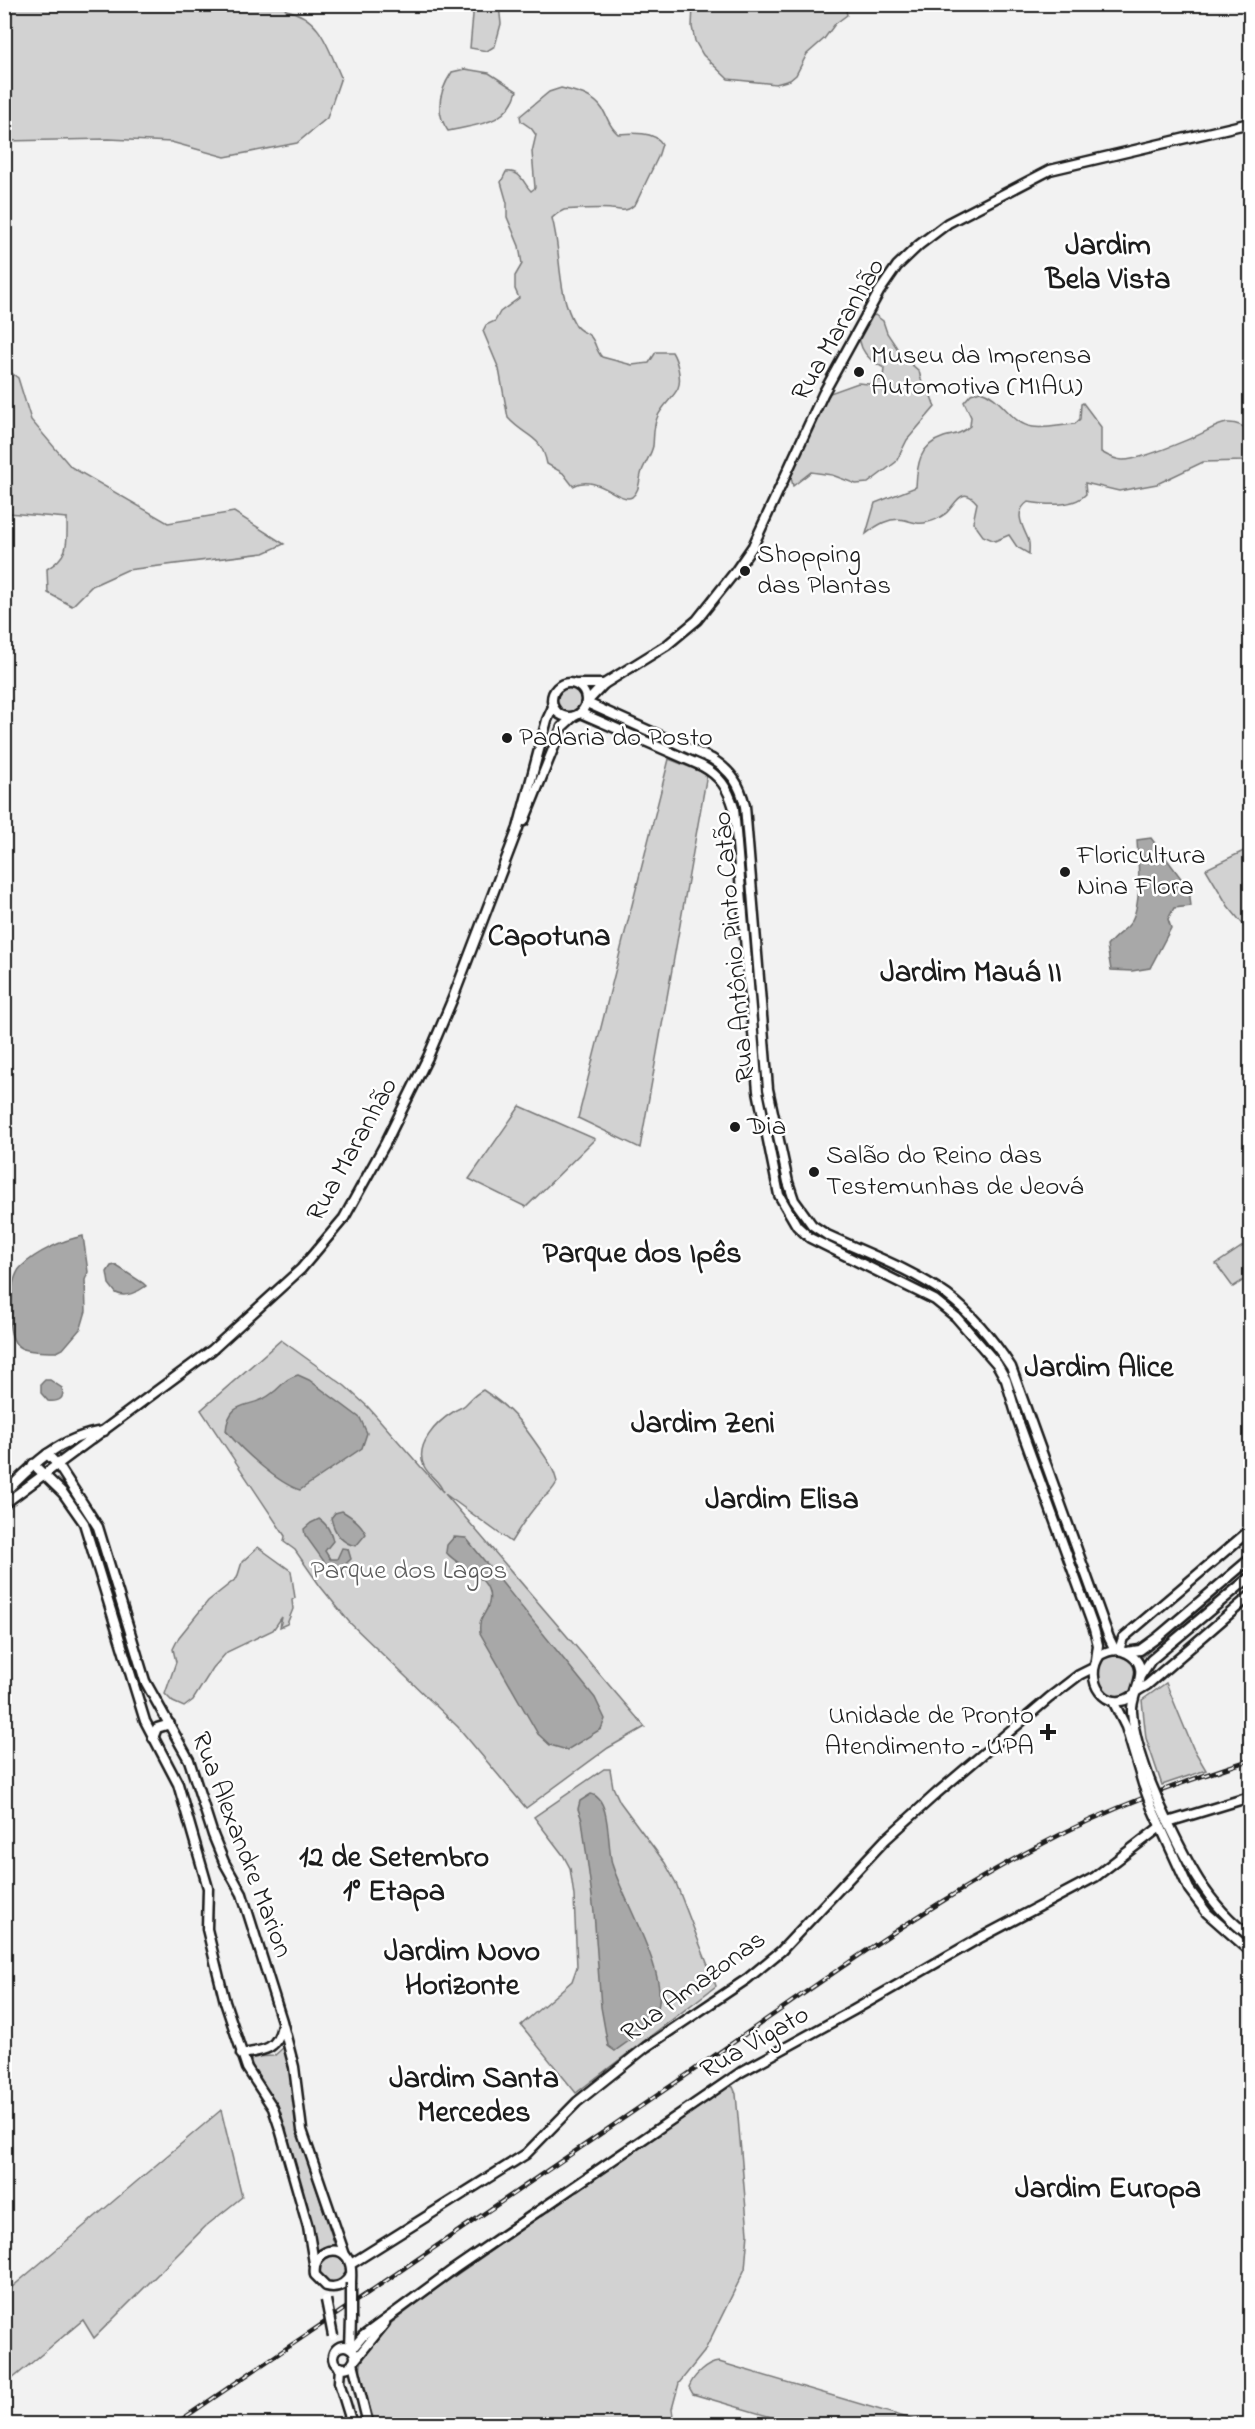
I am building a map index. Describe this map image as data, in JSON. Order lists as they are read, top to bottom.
{
  "streets": {
    "main road": [
      "Rua Maranhão",
      "Rua Antônio Pinto Catão",
      "Rua Alexandre Marion",
      "Rua Amazonas",
      "Rua Vigato"
    ]
  },
  "crossings": [
    ["Rua Maranhão", "Rua Antônio Pinto Catão"],
    ["Rua Maranhão", "Rua Alexandre Marion"],
    ["Rua Antônio Pinto Catão", "Rua Amazonas"],
    ["Rua Alexandre Marion", "Rua Amazonas"]
  ],
  "districts": [
    "Jardim Bela Vista",
    "Capotuna",
    "Jardim Mauá II",
    "Parque dos Ipês",
    "Jardim Alice",
    "Jardim Zeni",
    "Jardim Elisa",
    "12 de Setembro 1° Etapa",
    "Jardim Novo Horizonte",
    "Jardim Santa Mercedes",
    "Jardim Europa"
  ],
  "parks": ["Parque dos Lagos"],
  "places": {
    "other": [
      "Museu da Imprensa Automotiva (MIAU)",
      "Shopping das Plantas",
      "Padaria do Posto",
      "Floricultura Nina Flora",
      "Dia",
      "Salão do Reino das Testemunhas de Jeová"
    ],
    "health": ["Unidade de Pronto Atendimento – UPA"]
  }
}
